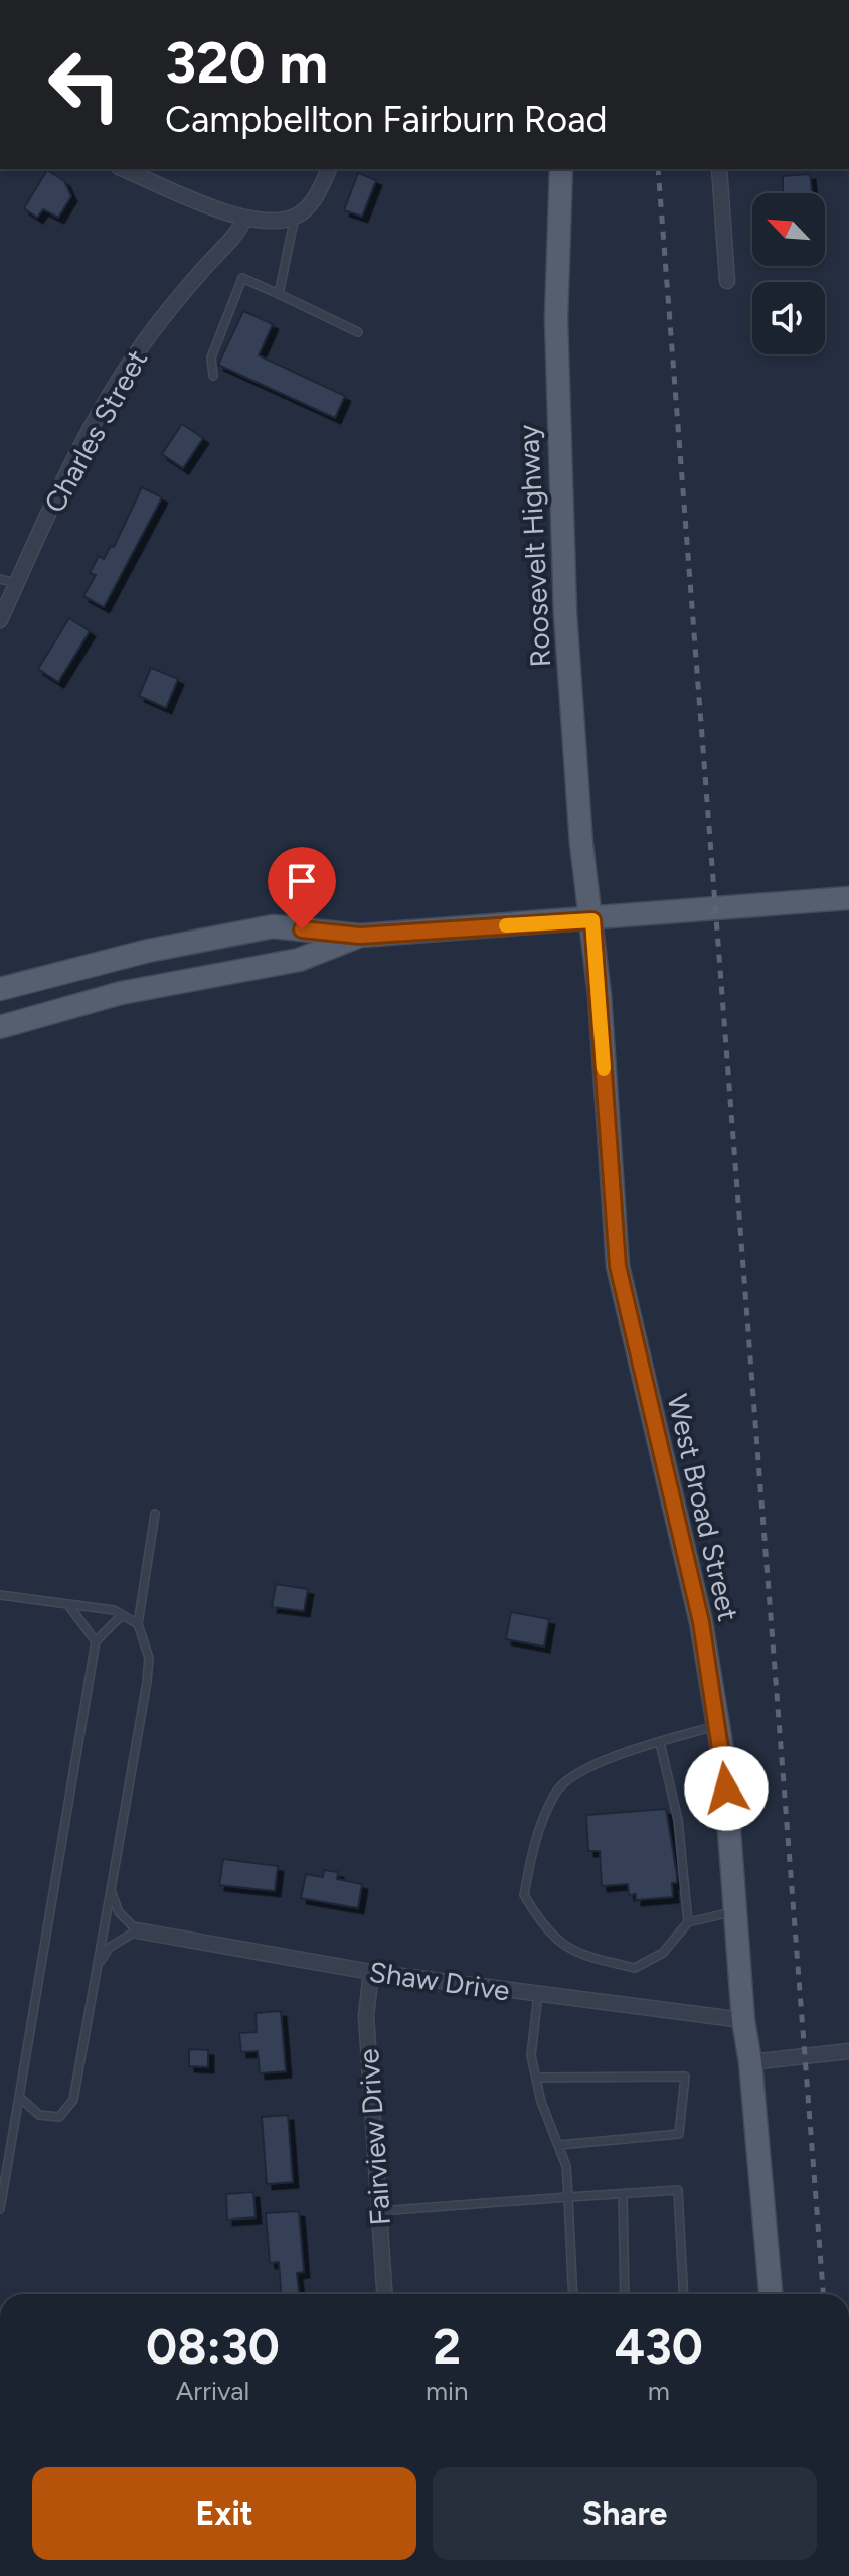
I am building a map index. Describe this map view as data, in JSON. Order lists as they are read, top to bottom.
{
  "streets": {
    "main road": ["Roosevelt Highway", "West Broad Street"],
    "street": ["Charles Street", "Shaw Drive", "Fairview Drive"]
  },
  "crossings": [
    ["Roosevelt Highway", "West Broad Street"],
    ["West Broad Street", "Shaw Drive"],
    ["Shaw Drive", "Fairview Drive"]
  ],
  "north": "top left",
  "page": {
    "turn": ["320 m", "Campbellton Fairburn Road"],
    "eta": [
      "08:30",
      "Arrival",
      "2",
      "min",
      "430",
      "m"
    ],
    "buttons": ["Exit", "Share"]
  }
}
